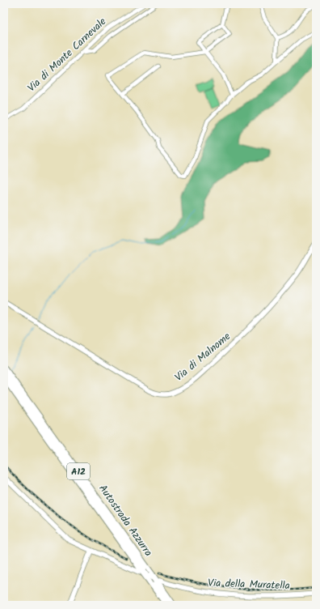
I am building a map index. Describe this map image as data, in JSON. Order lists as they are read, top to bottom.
{
  "streets": {
    "highway": ["A12", "Autostrada Azzurra"],
    "street": ["Via di Monte Carnevale", "Via di Malnome", "Via della Muratella"]
  }
}
